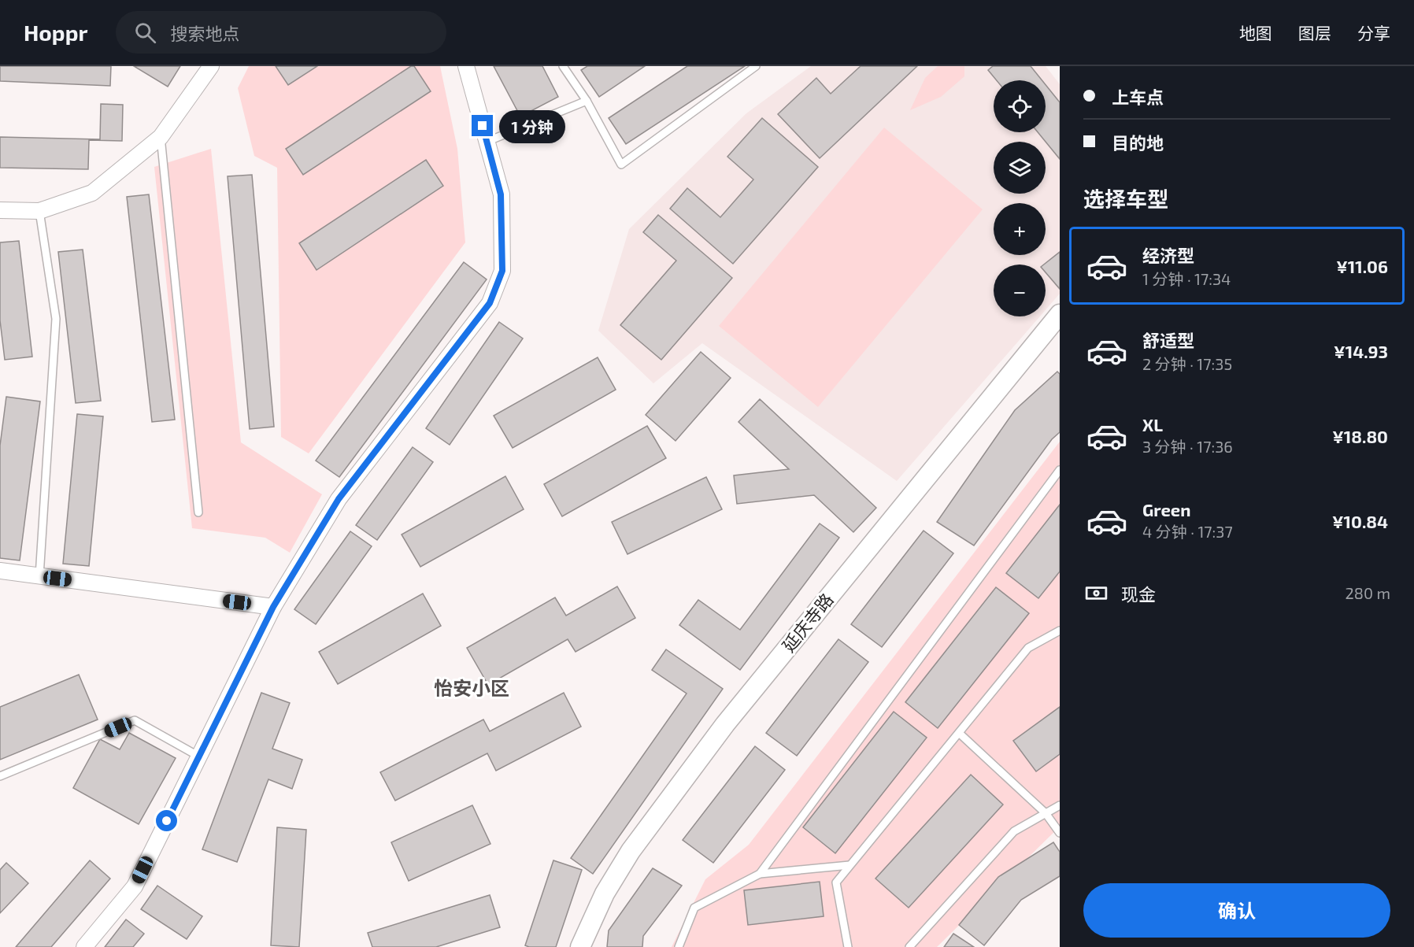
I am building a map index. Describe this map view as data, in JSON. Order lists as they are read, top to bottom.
{
  "streets": {
    "street": ["延庆寺路"]
  },
  "districts": ["怡安小区"],
  "page": {
    "header": "Hoppr",
    "search": "搜索地点",
    "nav": ["地图", "图层", "分享"],
    "banner": ["上车点", "目的地"],
    "map_buttons": ["+", "−"],
    "bubble": "1 分钟",
    "heading": "选择车型",
    "list": [
      {
        "name": "经济型",
        "note": "1 分钟 · 17:34",
        "value": "¥11.06"
      },
      {
        "name": "舒适型",
        "note": "2 分钟 · 17:35",
        "value": "¥14.93"
      },
      {
        "name": "XL",
        "note": "3 分钟 · 17:36",
        "value": "¥18.80"
      },
      {
        "name": "Green",
        "note": "4 分钟 · 17:37",
        "value": "¥10.84"
      }
    ],
    "pay": ["现金", "280 m"],
    "buttons": "确认"
  }
}
